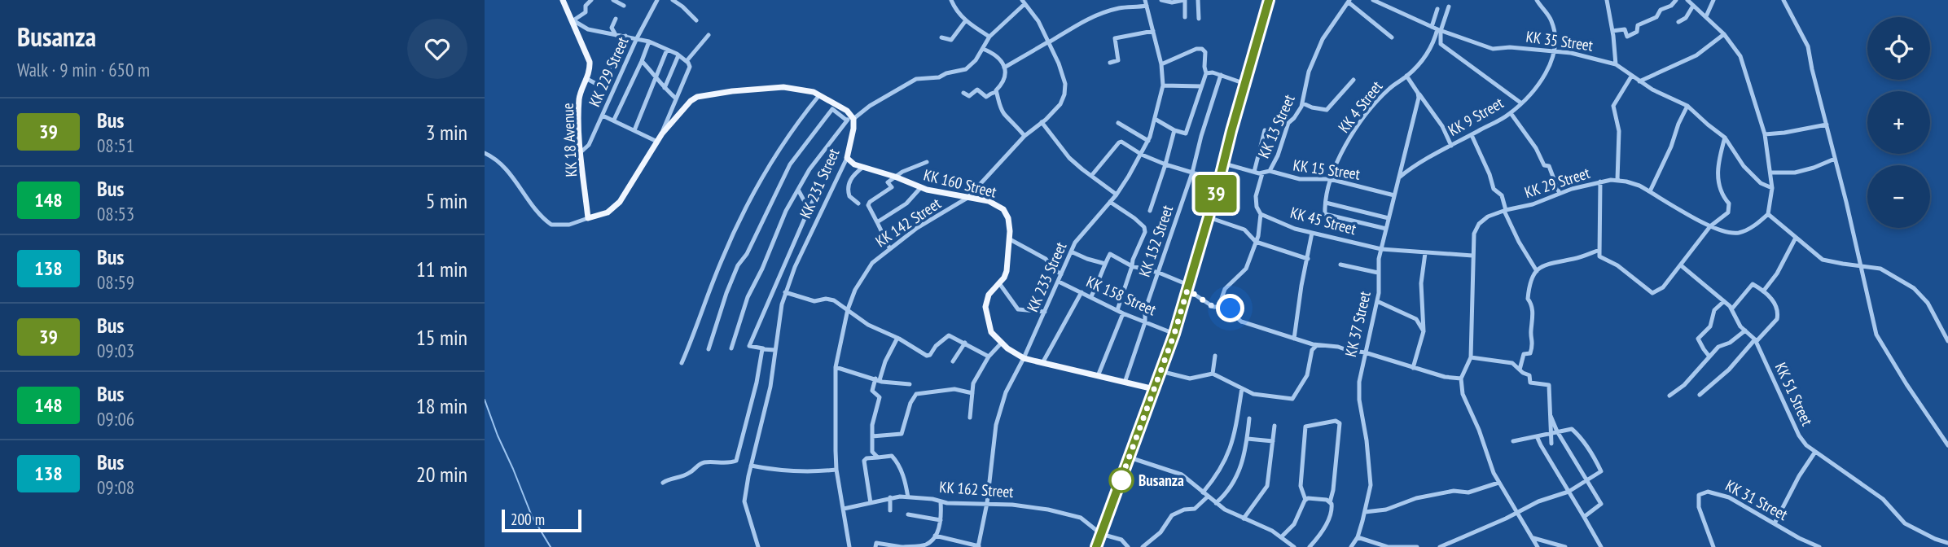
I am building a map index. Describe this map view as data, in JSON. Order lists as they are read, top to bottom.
{
  "streets": {
    "main road": ["KK 18 Avenue", "KK 231 Street", "KK 160 Street"],
    "street": [
      "KK 35 Street",
      "KK 229 Street",
      "KK 4 Street",
      "KK 9 Street",
      "KK 13 Street",
      "KK 15 Street",
      "KK 29 Street",
      "KK 45 Street",
      "KK 142 Street",
      "KK 152 Street",
      "KK 233 Street",
      "KK 158 Street",
      "KK 37 Street",
      "KK 51 Street",
      "KK 162 Street",
      "KK 31 Street"
    ]
  },
  "crossings": [
    ["KK 35 Street", "KK 4 Street"],
    ["KK 35 Street", "KK 9 Street"],
    ["KK 229 Street", "KK 18 Avenue"],
    ["KK 4 Street", "KK 15 Street"],
    ["KK 9 Street", "KK 37 Street"],
    ["KK 13 Street", "KK 15 Street"],
    ["KK 13 Street", "KK 45 Street"],
    ["KK 15 Street", "KK 37 Street"],
    ["KK 29 Street", "KK 45 Street"],
    ["KK 231 Street", "KK 160 Street"],
    ["KK 160 Street", "KK 142 Street"],
    ["KK 160 Street", "KK 152 Street"],
    ["KK 160 Street", "KK 233 Street"],
    ["KK 45 Street", "KK 37 Street"],
    ["KK 142 Street", "KK 162 Street"],
    ["KK 152 Street", "KK 158 Street"],
    ["KK 233 Street", "KK 158 Street"],
    ["KK 233 Street", "KK 162 Street"]
  ],
  "places": ["Busanza"],
  "lines": ["bus line 39"],
  "scale_bar": "200 m",
  "page": {
    "heading": ["Busanza", "Walk · 9 min · 650 m"],
    "on_map": "39",
    "map_buttons": ["+", "−"],
    "list": [
      {
        "mark": "39",
        "name": "Bus",
        "note": "08:51",
        "value": "3 min"
      },
      {
        "mark": "148",
        "name": "Bus",
        "note": "08:53",
        "value": "5 min"
      },
      {
        "mark": "138",
        "name": "Bus",
        "note": "08:59",
        "value": "11 min"
      },
      {
        "mark": "39",
        "name": "Bus",
        "note": "09:03",
        "value": "15 min"
      },
      {
        "mark": "148",
        "name": "Bus",
        "note": "09:06",
        "value": "18 min"
      },
      {
        "mark": "138",
        "name": "Bus",
        "note": "09:08",
        "value": "20 min"
      }
    ],
    "scale": "200 m"
  }
}
